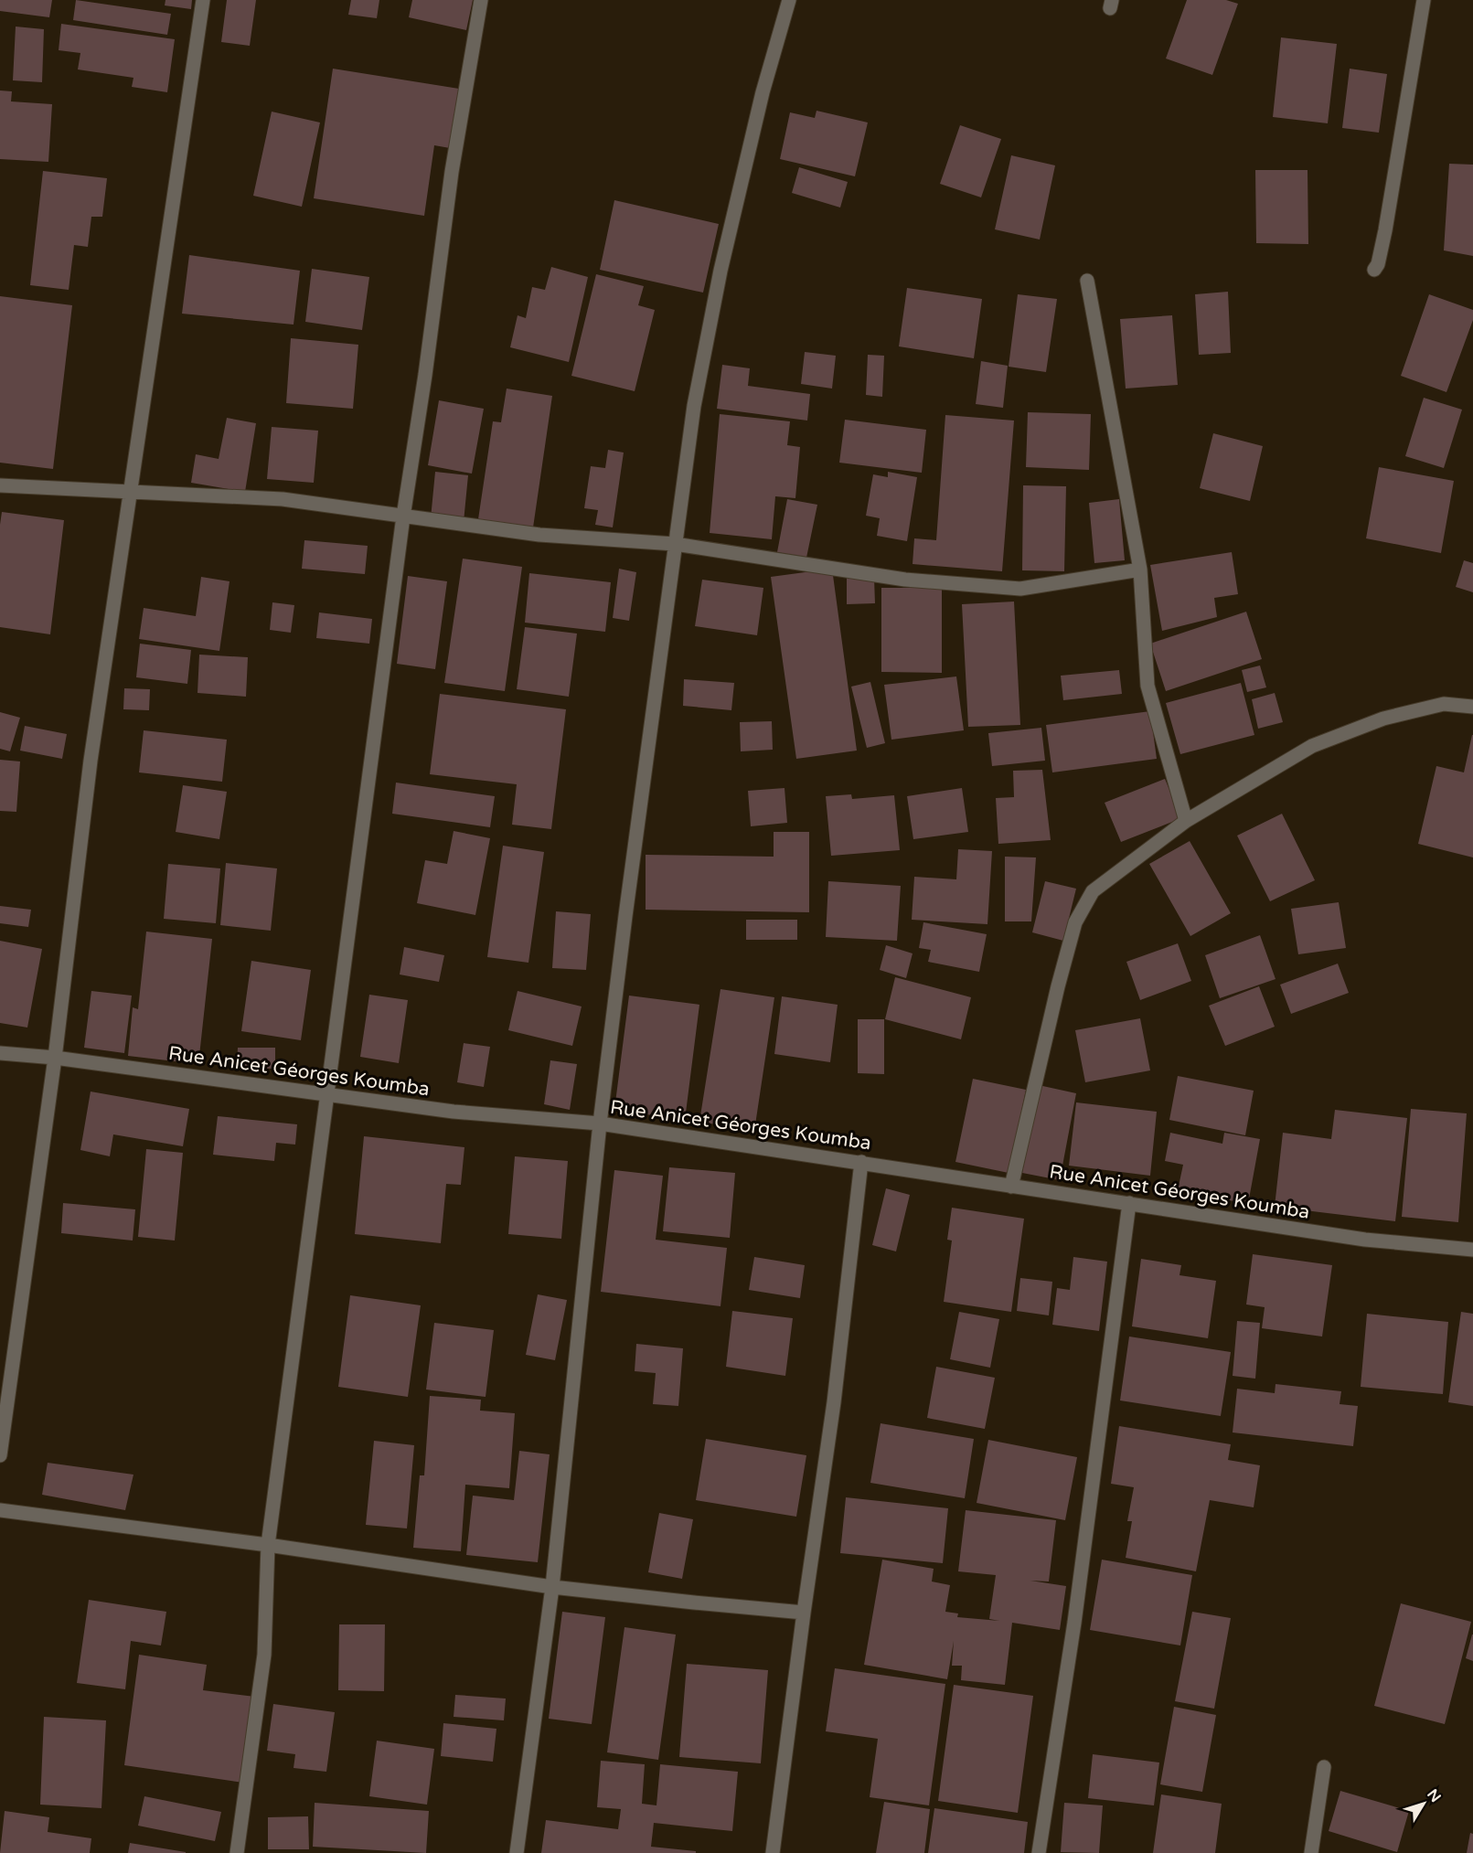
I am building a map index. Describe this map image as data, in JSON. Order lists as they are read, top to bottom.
{
  "streets": {
    "street": ["Rue Anicet Géorges Koumba"]
  },
  "north": "top right"
}
